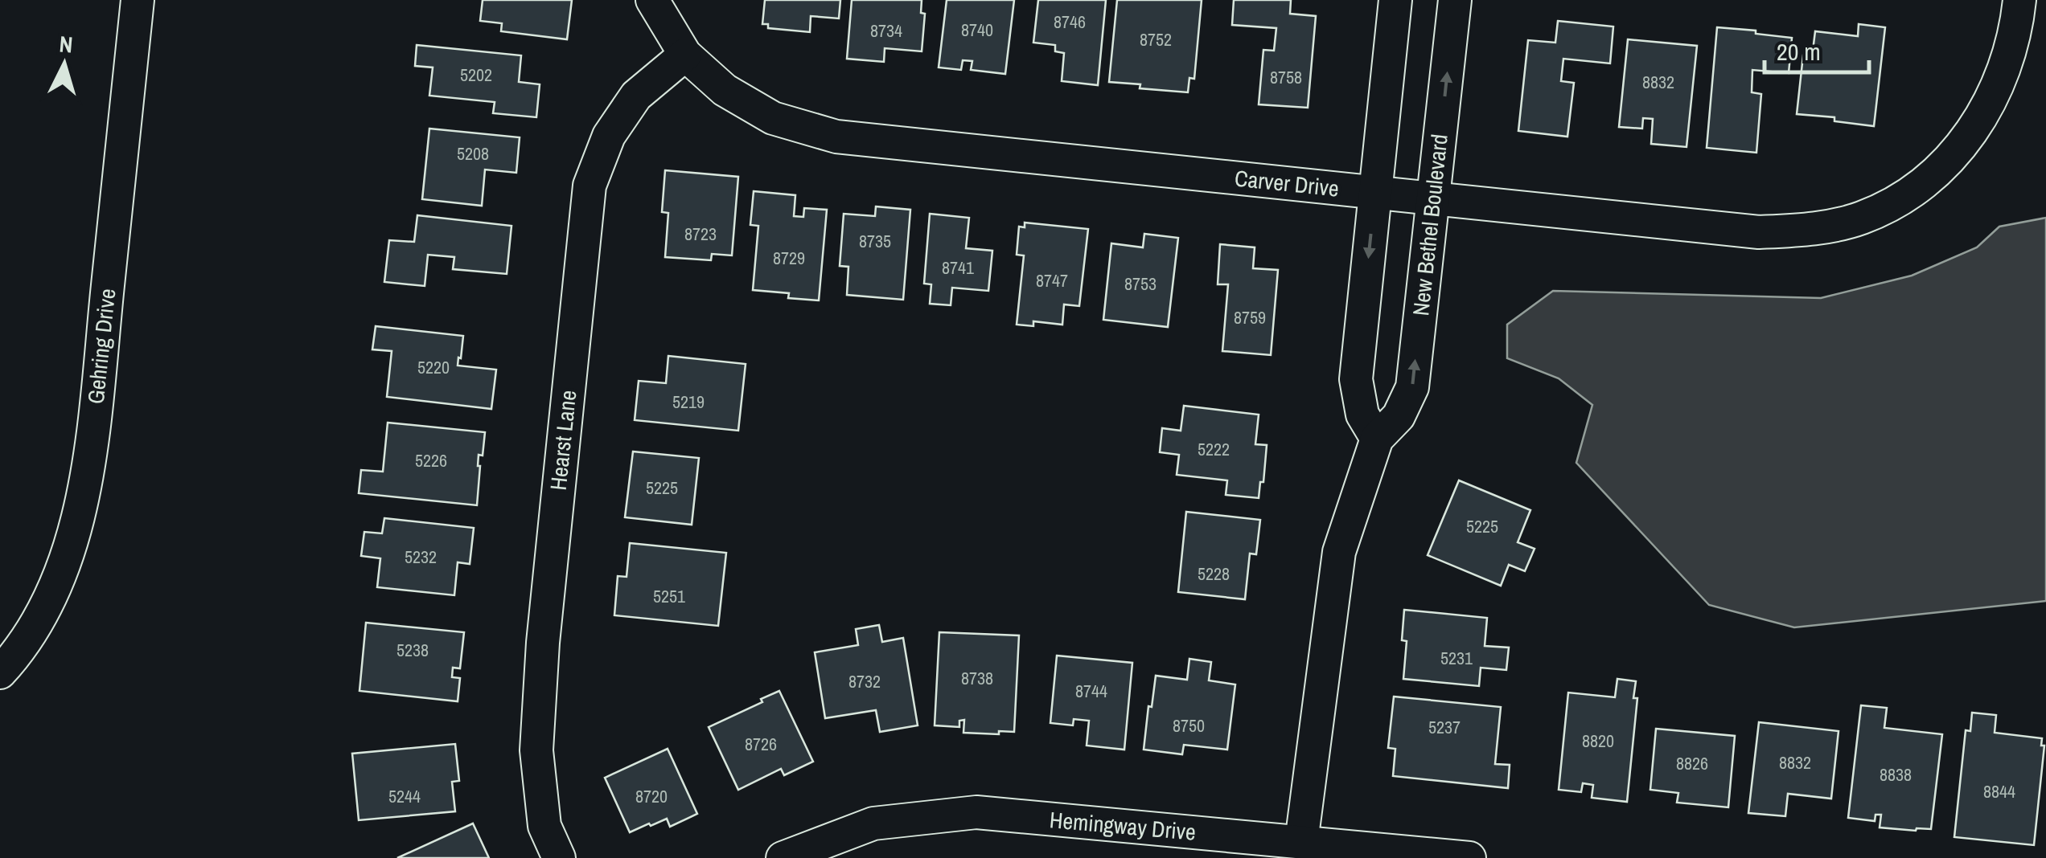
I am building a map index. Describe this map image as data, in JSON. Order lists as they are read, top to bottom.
{
  "streets": {
    "street": [
      "Carver Drive",
      "New Bethel Boulevard",
      "Gehring Drive",
      "Hearst Lane",
      "Hemingway Drive"
    ]
  },
  "crossings": [
    ["Carver Drive", "New Bethel Boulevard"],
    ["Carver Drive", "Hearst Lane"],
    ["New Bethel Boulevard", "Hemingway Drive"]
  ],
  "house_numbers": [
    "8746",
    "8740",
    "8734",
    "8752",
    "5202",
    "8758",
    "8832",
    "5208",
    "8723",
    "8735",
    "8729",
    "8741",
    "8747",
    "8753",
    "8759",
    "5220",
    "5219",
    "5222",
    "5226",
    "5225",
    "5225",
    "5232",
    "5228",
    "5251",
    "5238",
    "5231",
    "8738",
    "8732",
    "8744",
    "8750",
    "5237",
    "8820",
    "8726",
    "8832",
    "8826",
    "8838",
    "8844",
    "5244",
    "8720"
  ],
  "scale_bar": "20 m",
  "north": "top"
}
